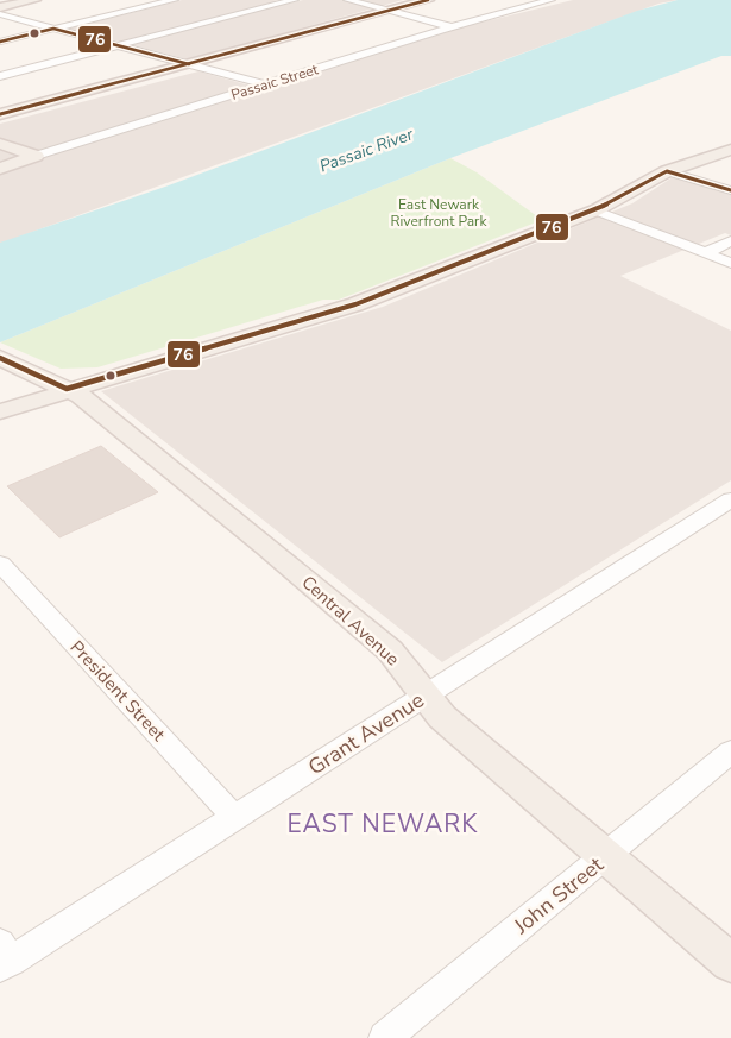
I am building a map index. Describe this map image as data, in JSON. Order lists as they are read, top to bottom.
{
  "streets": {
    "main road": ["Passaic Street", "Central Avenue"],
    "street": ["President Street", "Grant Avenue", "John Street"]
  },
  "crossings": [
    ["Central Avenue", "Grant Avenue"],
    ["Central Avenue", "John Street"],
    ["President Street", "Grant Avenue"]
  ],
  "districts": ["EAST NEWARK"],
  "water": ["Passaic River"],
  "parks": ["East Newark Riverfront Park"],
  "lines": ["transit line 76"]
}
